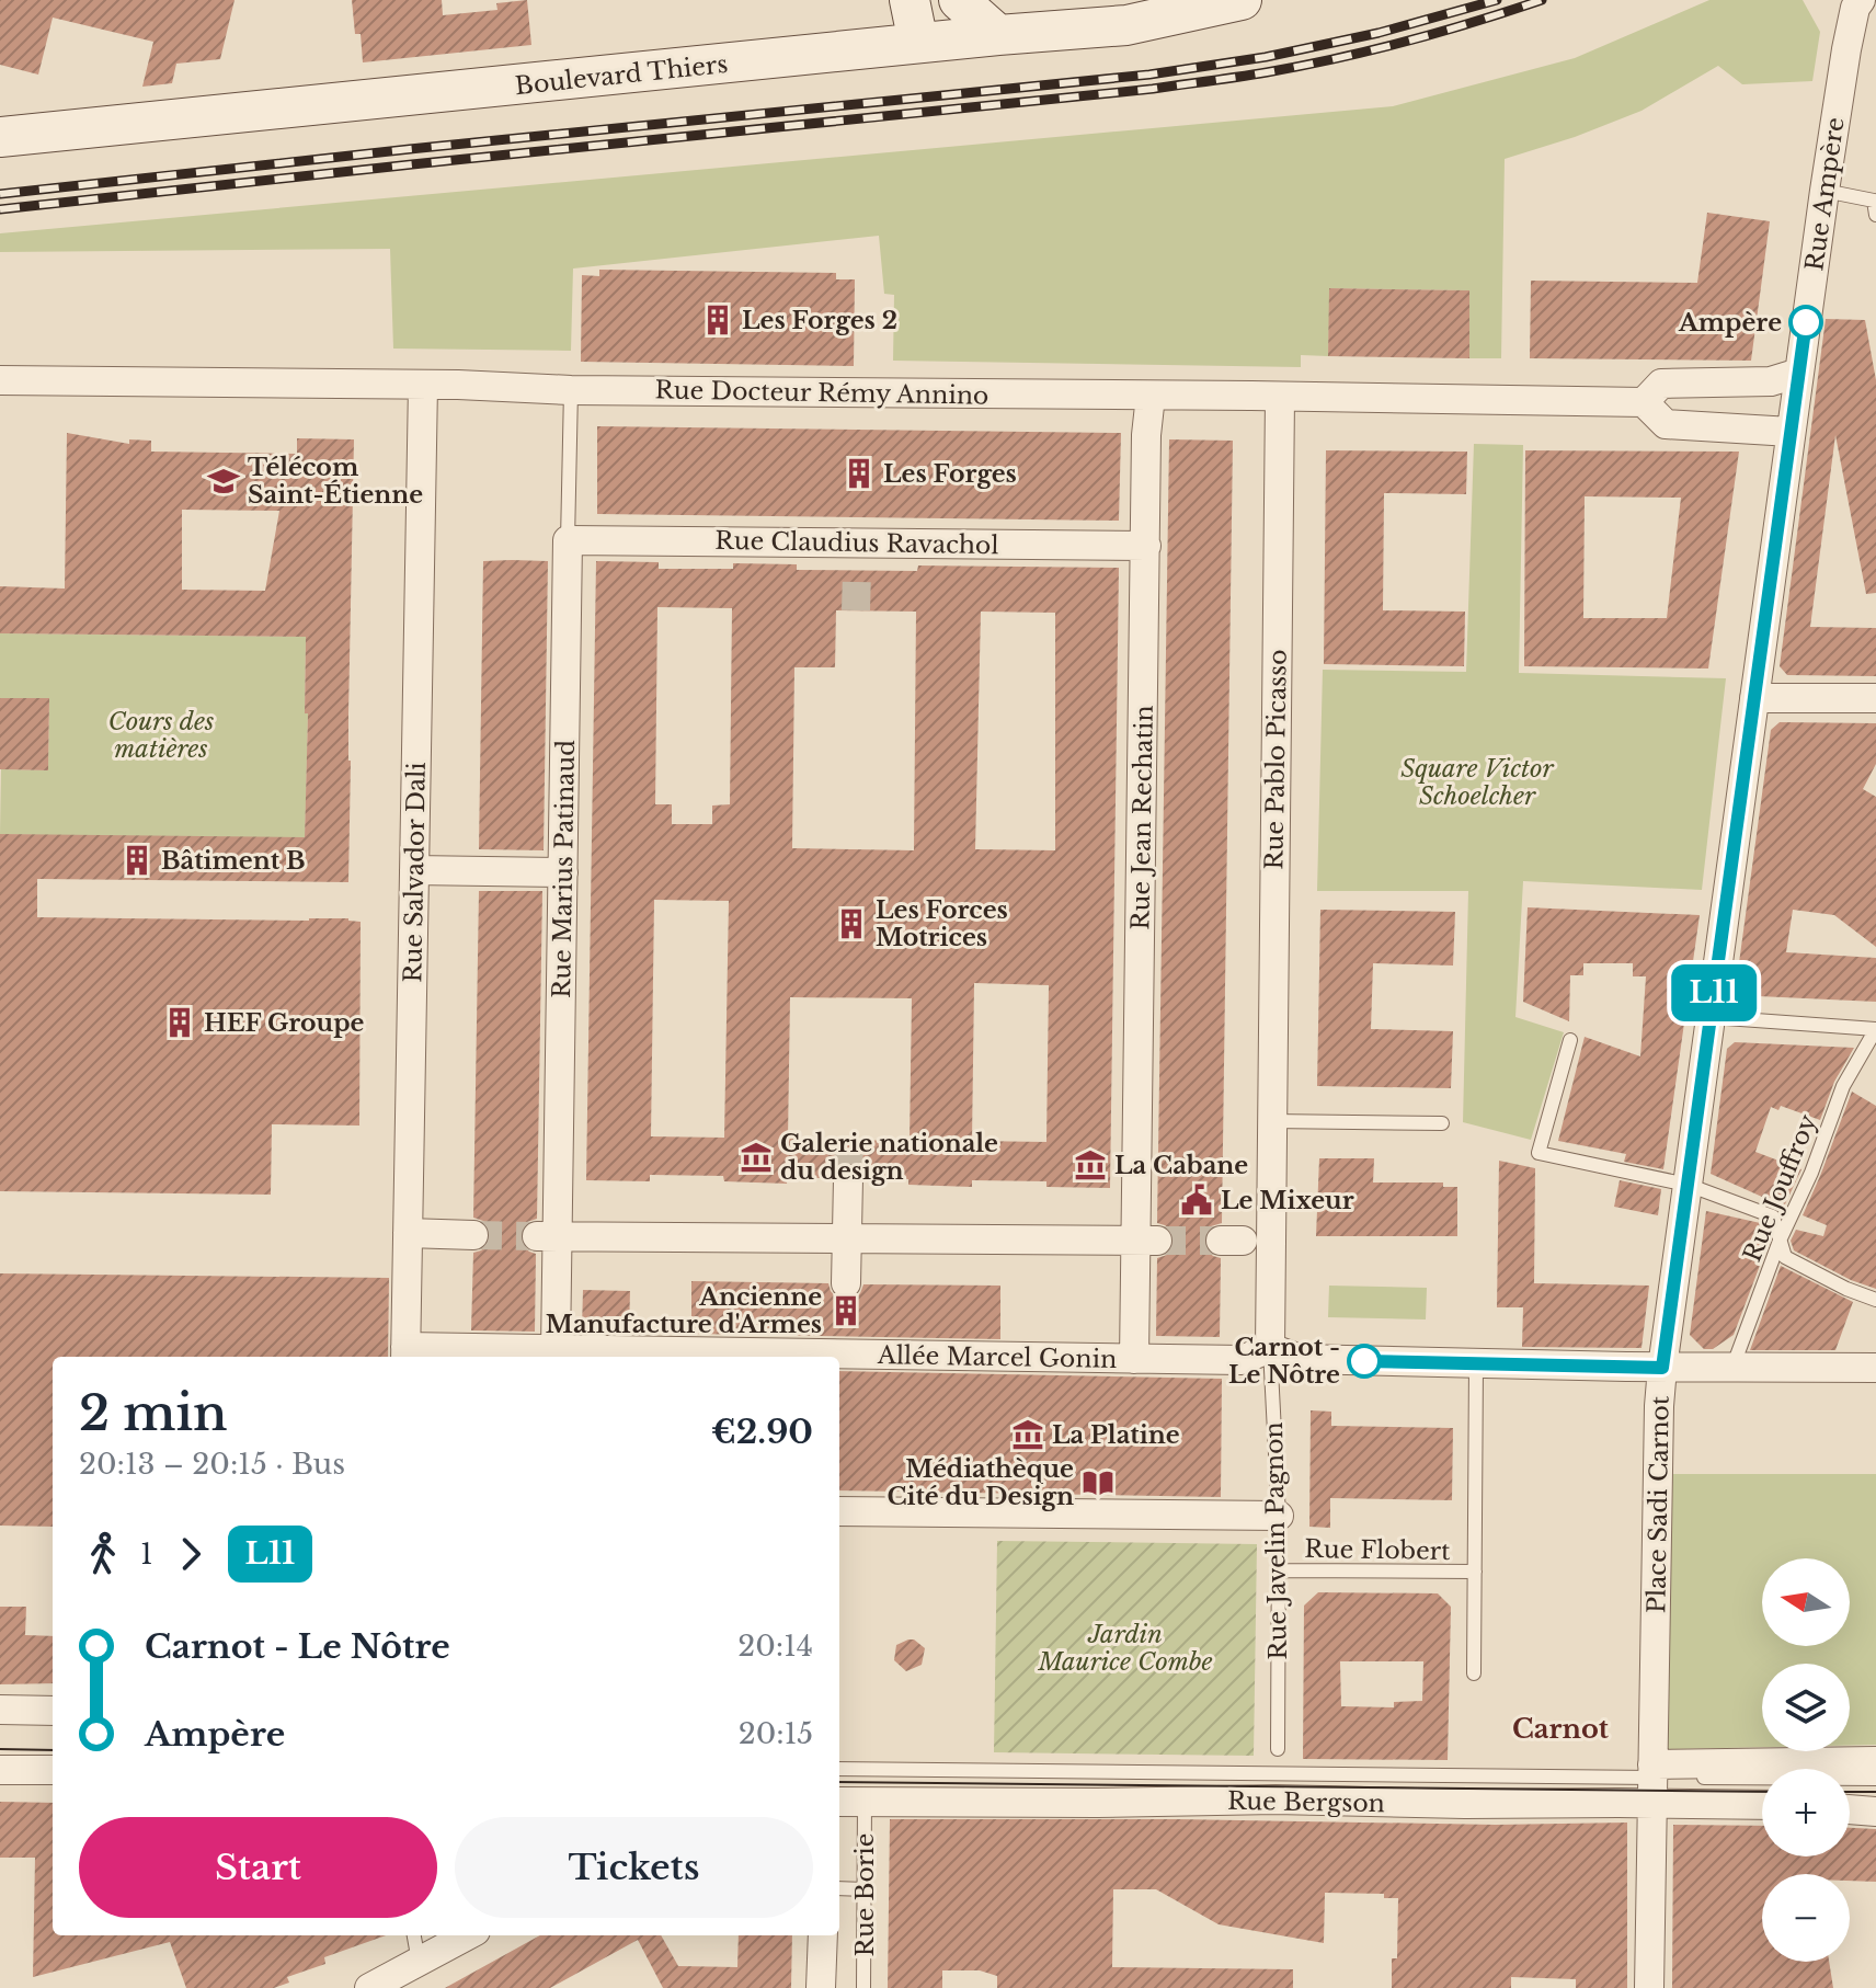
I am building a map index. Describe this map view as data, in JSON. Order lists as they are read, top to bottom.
{
  "streets": {
    "main road": ["Boulevard Thiers"],
    "street": [
      "Rue Ampère",
      "Rue Docteur Rémy Annino",
      "Rue Claudius Ravachol",
      "Rue Pablo Picasso",
      "Rue Jean Rechatin",
      "Rue Marius Patinaud",
      "Rue Salvador Dali",
      "Allée Marcel Gonin",
      "Place Sadi Carnot",
      "Rue Javelin Pagnon",
      "Rue Bergson",
      "Rue Borie"
    ],
    "lane": ["Rue Jouffroy", "Rue Flobert"]
  },
  "crossings": [
    ["Rue Ampère", "Rue Docteur Rémy Annino"],
    ["Rue Ampère", "Place Sadi Carnot"],
    ["Rue Docteur Rémy Annino", "Rue Pablo Picasso"],
    ["Rue Docteur Rémy Annino", "Rue Jean Rechatin"],
    ["Rue Docteur Rémy Annino", "Rue Marius Patinaud"],
    ["Rue Docteur Rémy Annino", "Rue Salvador Dali"],
    ["Rue Claudius Ravachol", "Rue Jean Rechatin"],
    ["Rue Claudius Ravachol", "Rue Marius Patinaud"],
    ["Rue Pablo Picasso", "Rue Javelin Pagnon"],
    ["Rue Jean Rechatin", "Allée Marcel Gonin"],
    ["Rue Marius Patinaud", "Allée Marcel Gonin"],
    ["Rue Salvador Dali", "Allée Marcel Gonin"],
    ["Rue Jouffroy", "Place Sadi Carnot"],
    ["Allée Marcel Gonin", "Rue Javelin Pagnon"],
    ["Place Sadi Carnot", "Rue Bergson"],
    ["Rue Javelin Pagnon", "Rue Flobert"],
    ["Rue Bergson", "Rue Borie"]
  ],
  "districts": ["Carnot"],
  "parks": ["Cours des matières", "Square Victor Schoelcher", "Jardin Maurice Combe"],
  "places": {
    "building": [
      "Les Forges 2",
      "Les Forges",
      "Bâtiment B",
      "Les Forces Motrices",
      "HEF Groupe",
      "Ancienne Manufacture d'Armes"
    ],
    "other": ["Ampère", "Carnot - Le Nôtre"],
    "school or university": ["Télécom Saint-Étienne"],
    "museum": ["Galerie nationale du design", "La Cabane", "La Platine"],
    "public building": ["Le Mixeur"],
    "library": ["Médiathèque Cité du Design"]
  },
  "lines": ["bus line L11"],
  "north": "left",
  "page": {
    "on_map": "L11",
    "heading": ["2 min", "20:13 – 20:15 · Bus", "€2.90"],
    "legs": ["1", "L11"],
    "map_buttons": ["+", "−"],
    "list": [
      {
        "name": "Carnot - Le Nôtre",
        "value": "20:14"
      },
      {
        "name": "Ampère",
        "value": "20:15"
      }
    ],
    "buttons": ["Start", "Tickets"]
  }
}
